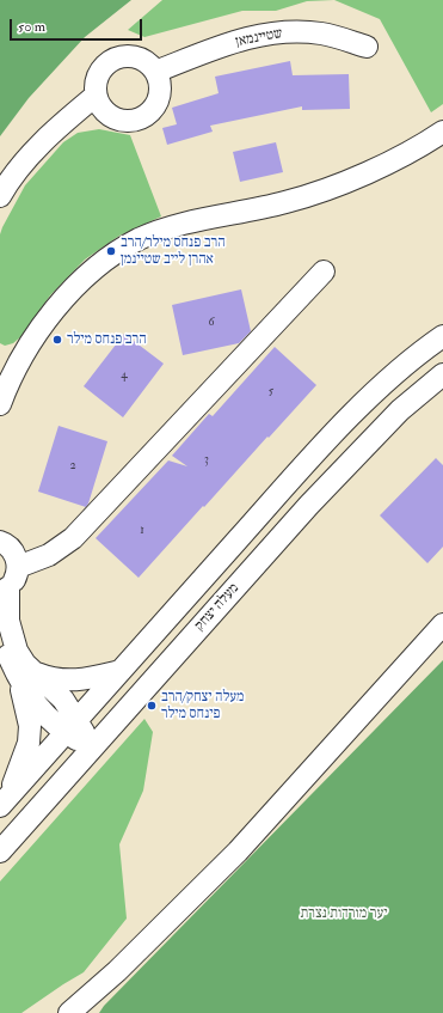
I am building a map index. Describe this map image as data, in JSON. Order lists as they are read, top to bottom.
{
  "streets": {
    "street": ["שטיינמאן", "מעלה יצחק"]
  },
  "parks": ["יער מורדות נצרת"],
  "places": ["הרב פנחס מילר/הרב אהרן לייב שטיינמן", "הרב פנחס מילר", "מעלה יצחק/הרב פינחס מילר"],
  "house_numbers": [
    "6",
    "4",
    "5",
    "3",
    "2",
    "1"
  ],
  "scale_bar": "50 m"
}
